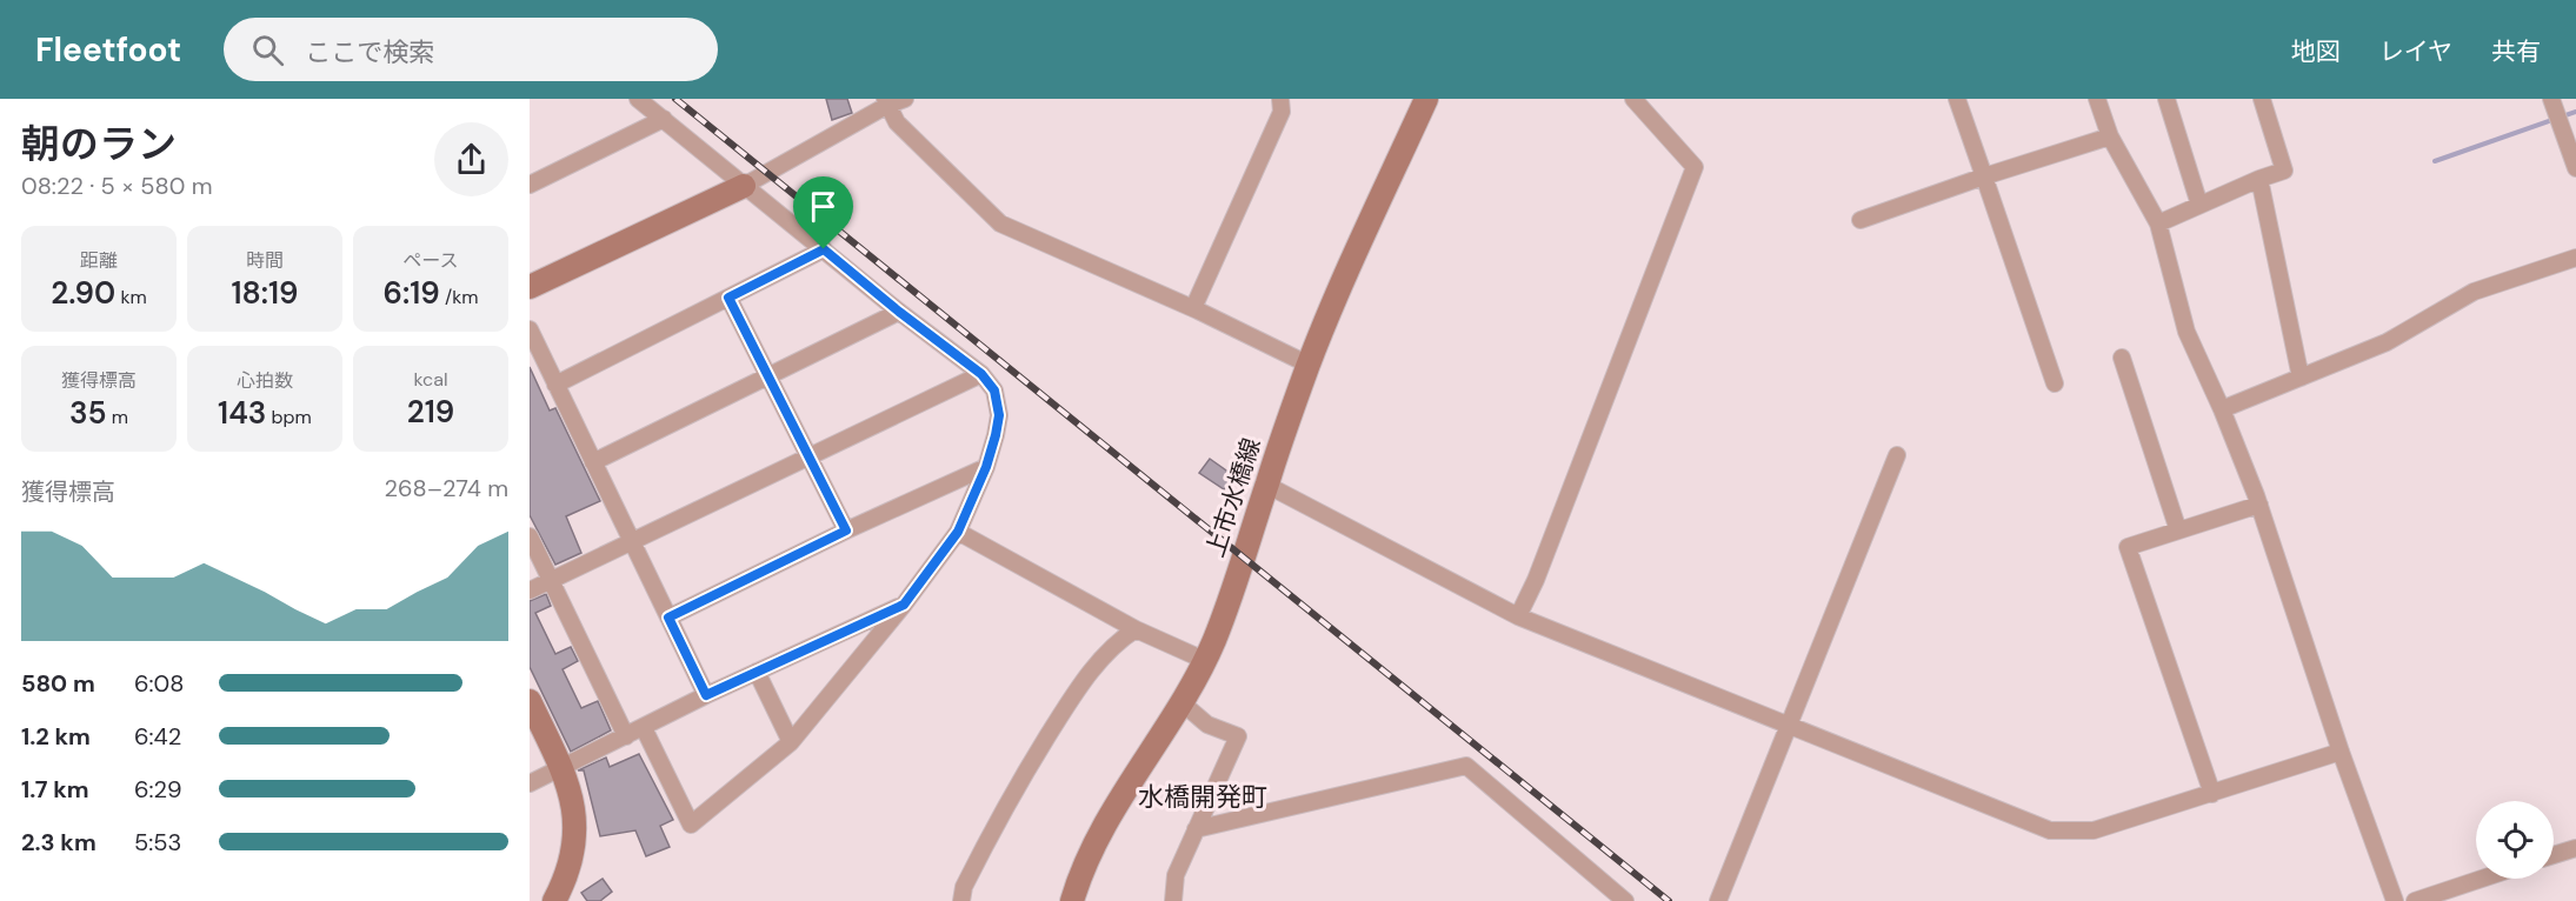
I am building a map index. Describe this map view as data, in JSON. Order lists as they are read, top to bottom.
{
  "streets": {
    "main road": ["上市水橋線"]
  },
  "districts": ["水橋開発町"],
  "page": {
    "header": "Fleetfoot",
    "search": "ここで検索",
    "nav": ["地図", "レイヤ", "共有"],
    "heading": ["朝のラン", "08:22 · 5 × 580 m"],
    "stats": [
      ["距離", "2.90 km"],
      ["時間", "18:19"],
      ["ペース", "6:19 /km"],
      ["獲得標高", "35 m"],
      ["心拍数", "143 bpm"],
      ["kcal", "219"]
    ],
    "chart": ["獲得標高", "268–274 m"],
    "list": [
      {
        "name": "580 m",
        "note": "6:08"
      },
      {
        "name": "1.2 km",
        "note": "6:42"
      },
      {
        "name": "1.7 km",
        "note": "6:29"
      },
      {
        "name": "2.3 km",
        "note": "5:53"
      }
    ]
  }
}
